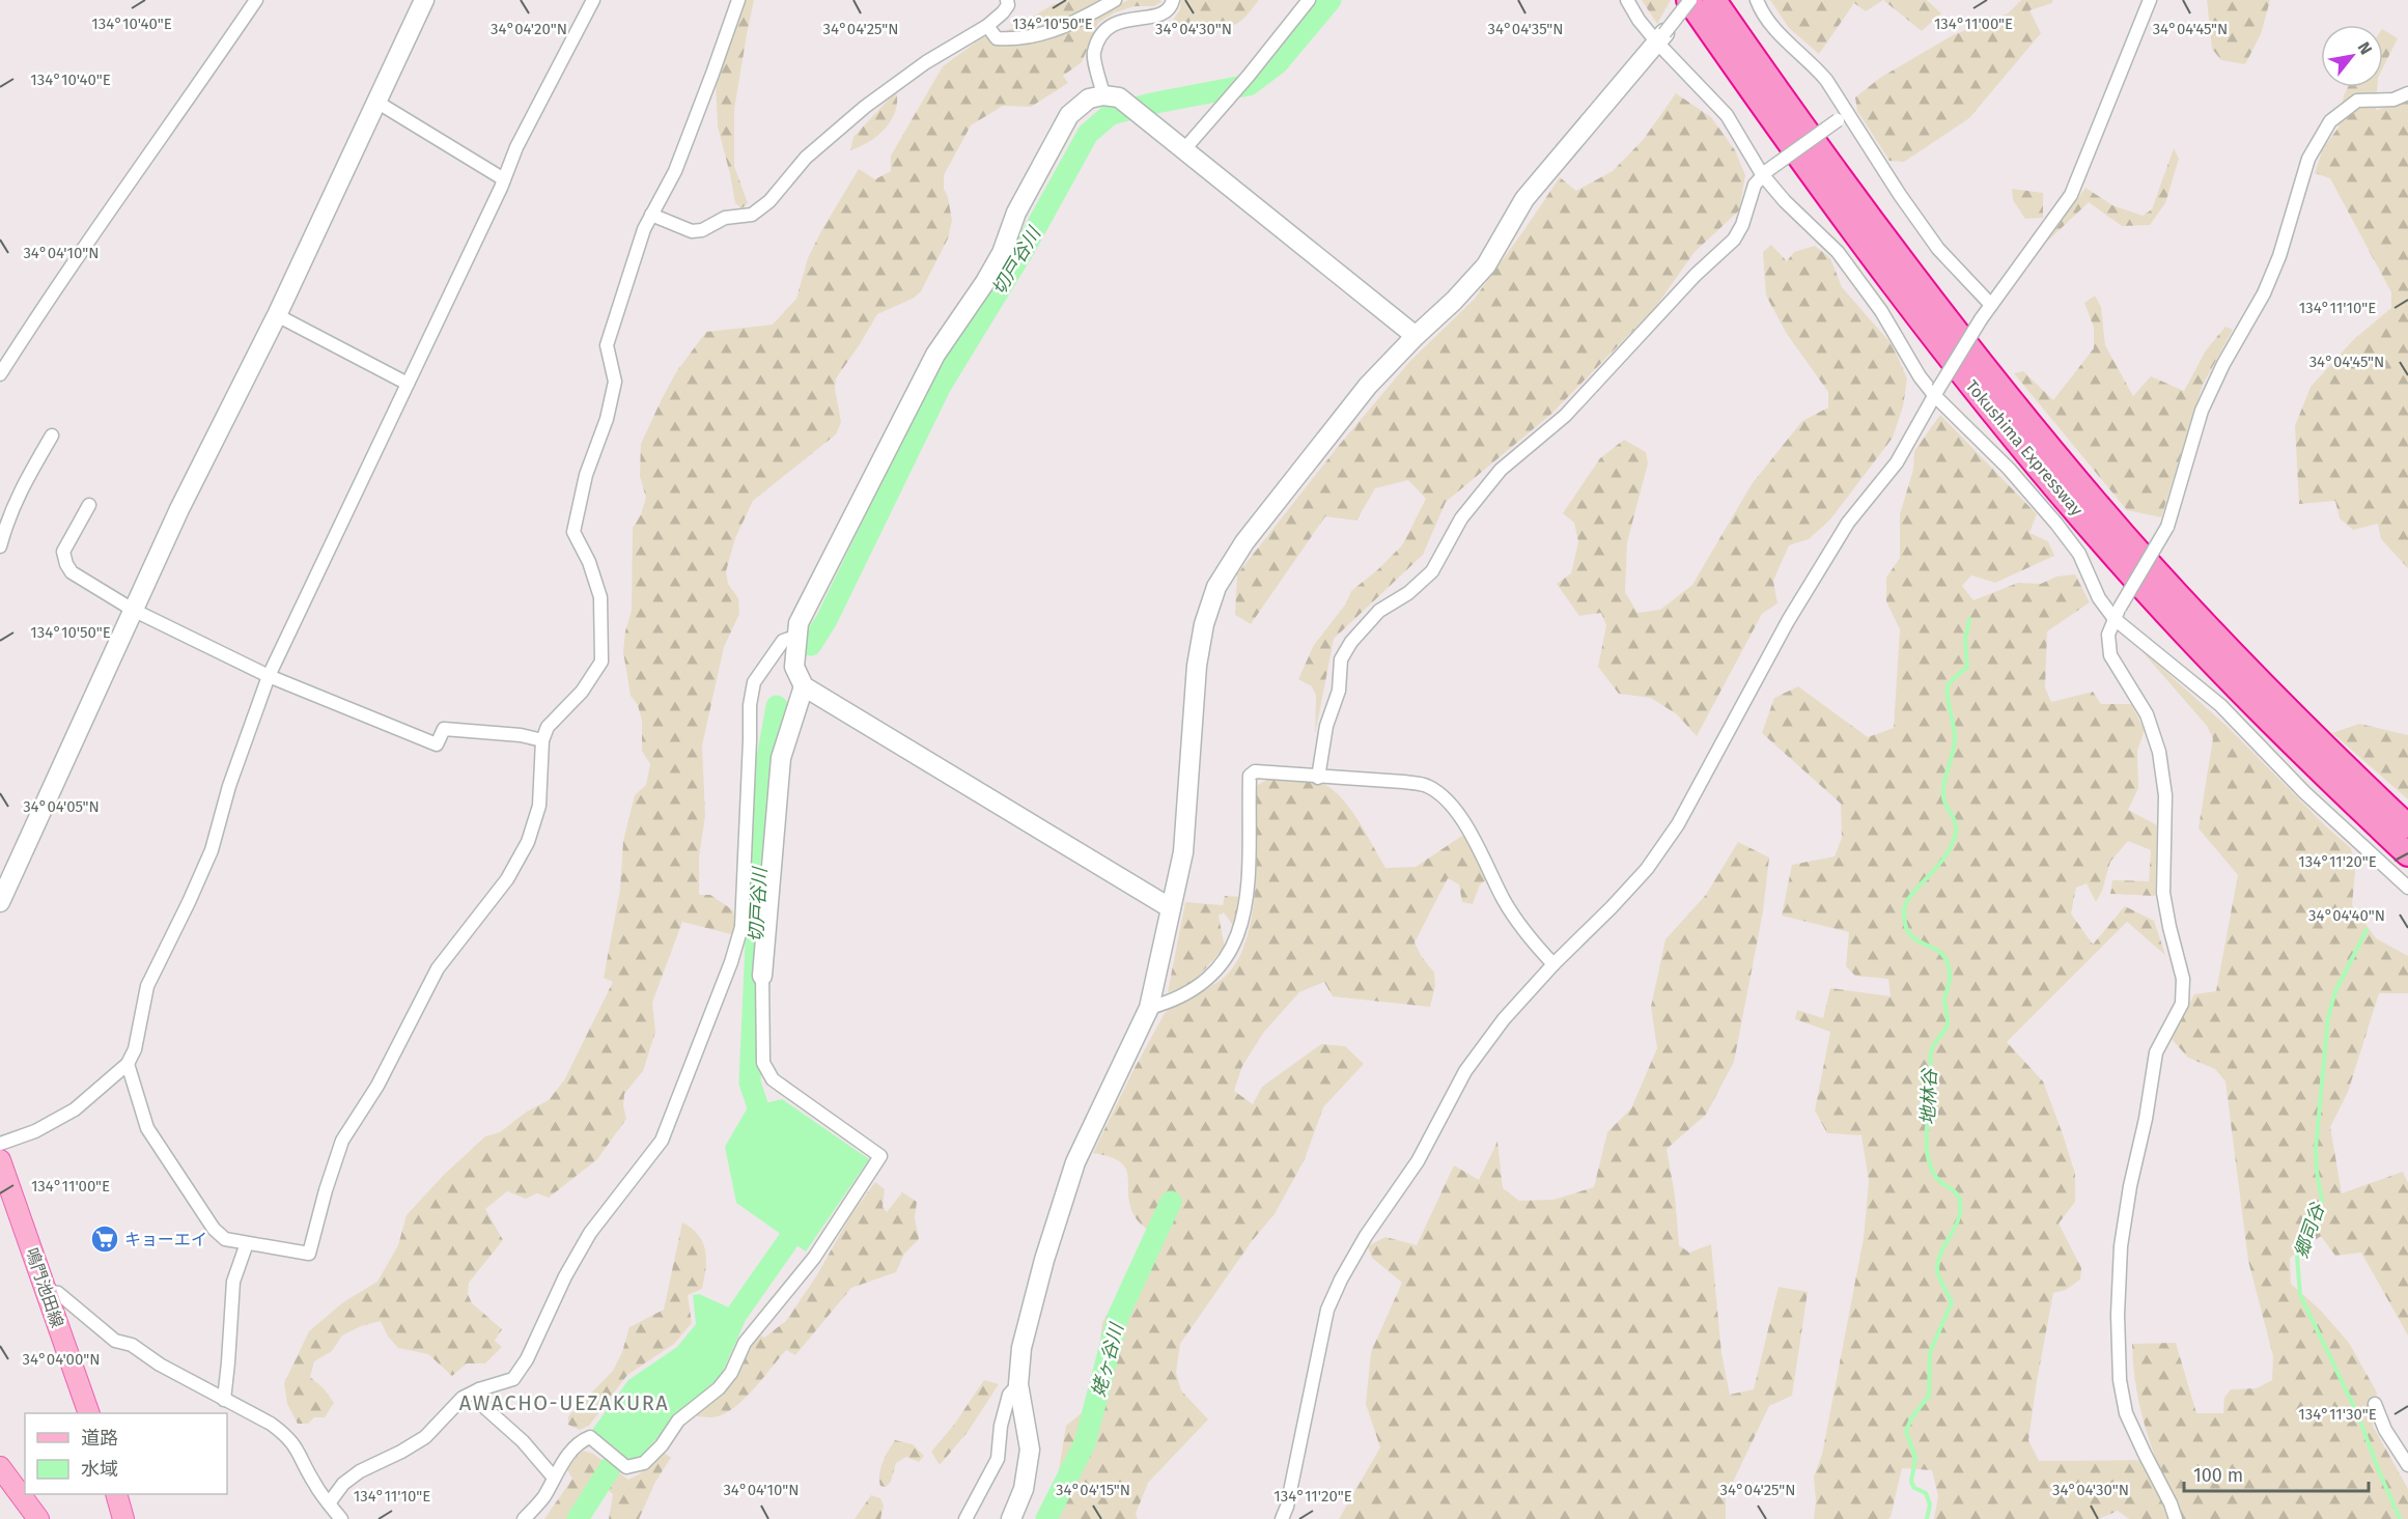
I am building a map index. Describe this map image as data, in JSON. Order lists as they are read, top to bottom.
{
  "streets": {
    "highway": ["Tokushima Expressway"],
    "main road": ["鳴門池田線"]
  },
  "districts": ["AWACHO-UEZAKURA"],
  "water": [
    "切戸谷川",
    "地林谷",
    "郷司谷",
    "姥ヶ谷川"
  ],
  "places": {
    "supermarket": ["キョーエイ"]
  },
  "legend": ["道路", "水域"],
  "scale_bar": "100 m",
  "north": "top right",
  "coordinates": [
    "134°10'40\"E",
    "134°10'50\"E",
    "134°11'00\"E",
    "34°04'20\"N",
    "34°04'25\"N",
    "34°04'30\"N",
    "34°04'35\"N",
    "34°04'45\"N",
    "34°04'10\"N",
    "134°11'10\"E",
    "34°04'05\"N",
    "134°11'20\"E",
    "34°04'40\"N",
    "34°04'00\"N",
    "134°11'30\"E",
    "34°04'15\"N"
  ]
}
